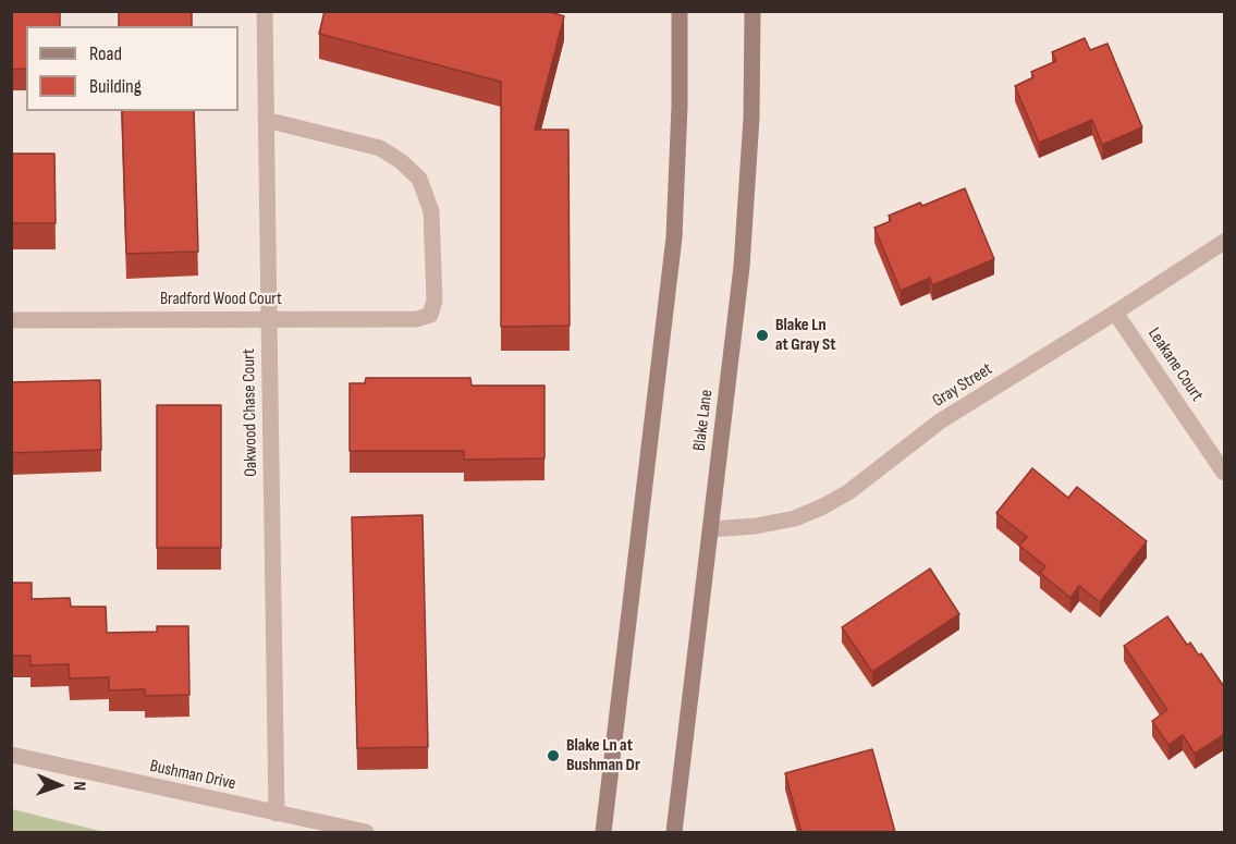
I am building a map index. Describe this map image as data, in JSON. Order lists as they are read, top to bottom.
{
  "streets": {
    "main road": ["Blake Lane"],
    "street": [
      "Bradford Wood Court",
      "Leakane Court",
      "Gray Street",
      "Oakwood Chase Court",
      "Bushman Drive"
    ]
  },
  "crossings": [
    ["Bradford Wood Court", "Oakwood Chase Court"],
    ["Leakane Court", "Gray Street"],
    ["Gray Street", "Blake Lane"],
    ["Oakwood Chase Court", "Bushman Drive"]
  ],
  "places": ["Blake Ln at Gray St", "Blake Ln at Bushman Dr"],
  "legend": ["Road", "Building"],
  "north": "right"
}
